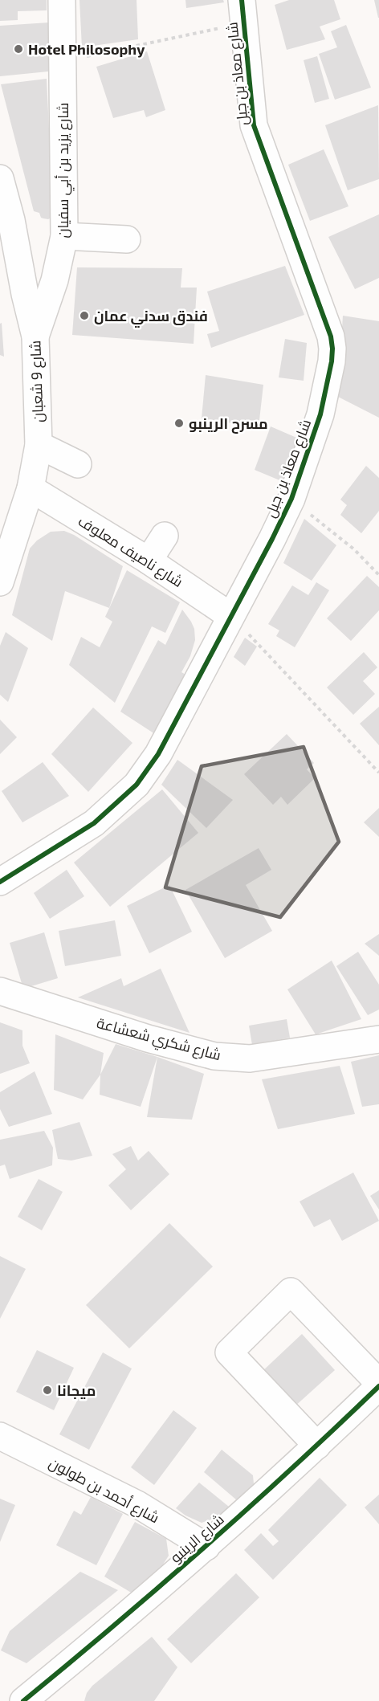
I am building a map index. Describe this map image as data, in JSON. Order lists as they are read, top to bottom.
{
  "streets": {
    "street": [
      "شارع معاذ بن جبل",
      "شارع يزيد بن أبي سفيان",
      "شارع 9 شعبان",
      "شارع ناصيف معلوف",
      "شارع شكري شعشاعة",
      "شارع أحمد بن طولون",
      "شارع الرينبو"
    ]
  },
  "crossings": [
    ["شارع معاذ بن جبل", "شارع ناصيف معلوف"],
    ["شارع يزيد بن أبي سفيان", "شارع 9 شعبان"],
    ["شارع 9 شعبان", "شارع ناصيف معلوف"],
    ["شارع أحمد بن طولون", "شارع الرينبو"]
  ],
  "places": [
    "Hotel Philosophy",
    "فندق سدني عمان",
    "مسرح الرينبو",
    "ميجانا"
  ]
}
